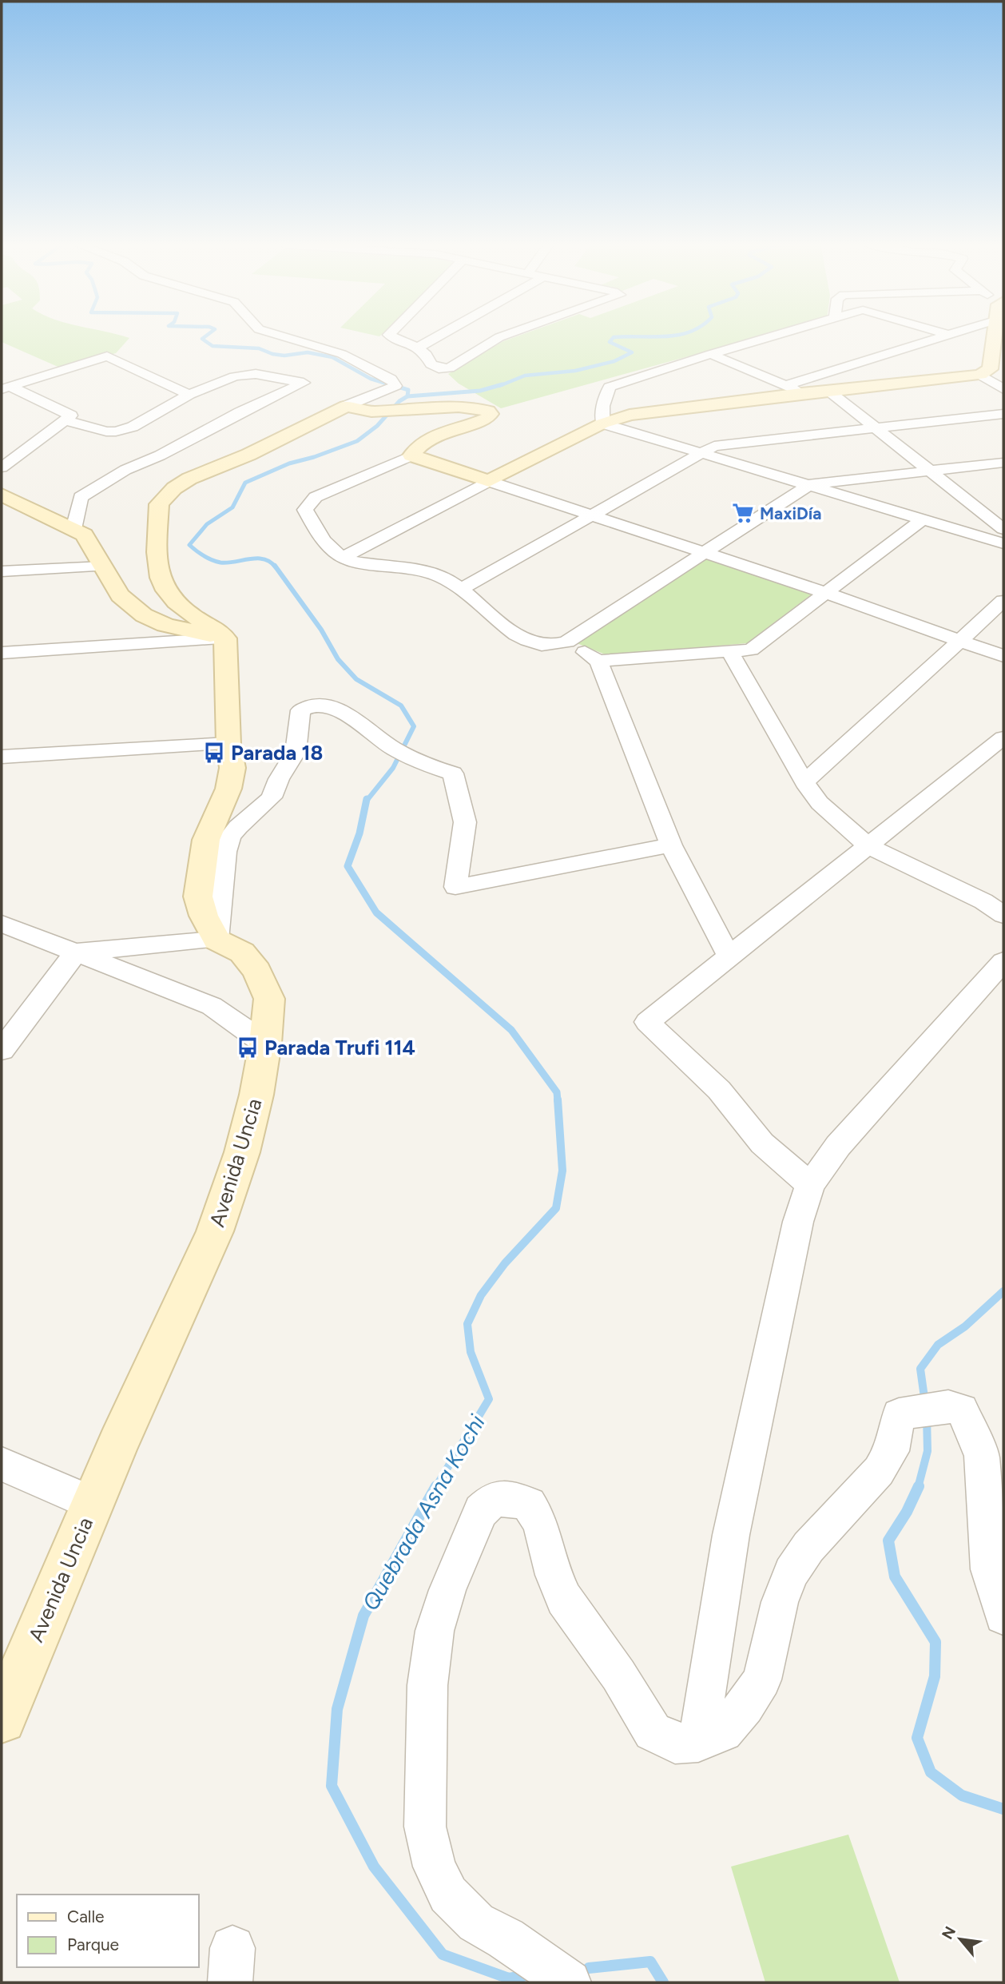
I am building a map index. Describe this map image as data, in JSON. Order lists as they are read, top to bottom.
{
  "streets": {
    "street": ["Avenida Uncia"]
  },
  "water": ["Quebrada Asna Kochi"],
  "places": {
    "supermarket": ["MaxiDía"],
    "bus stop": ["Parada 18", "Parada Trufi 114"]
  },
  "legend": ["Calle", "Parque"],
  "north": "top left"
}
